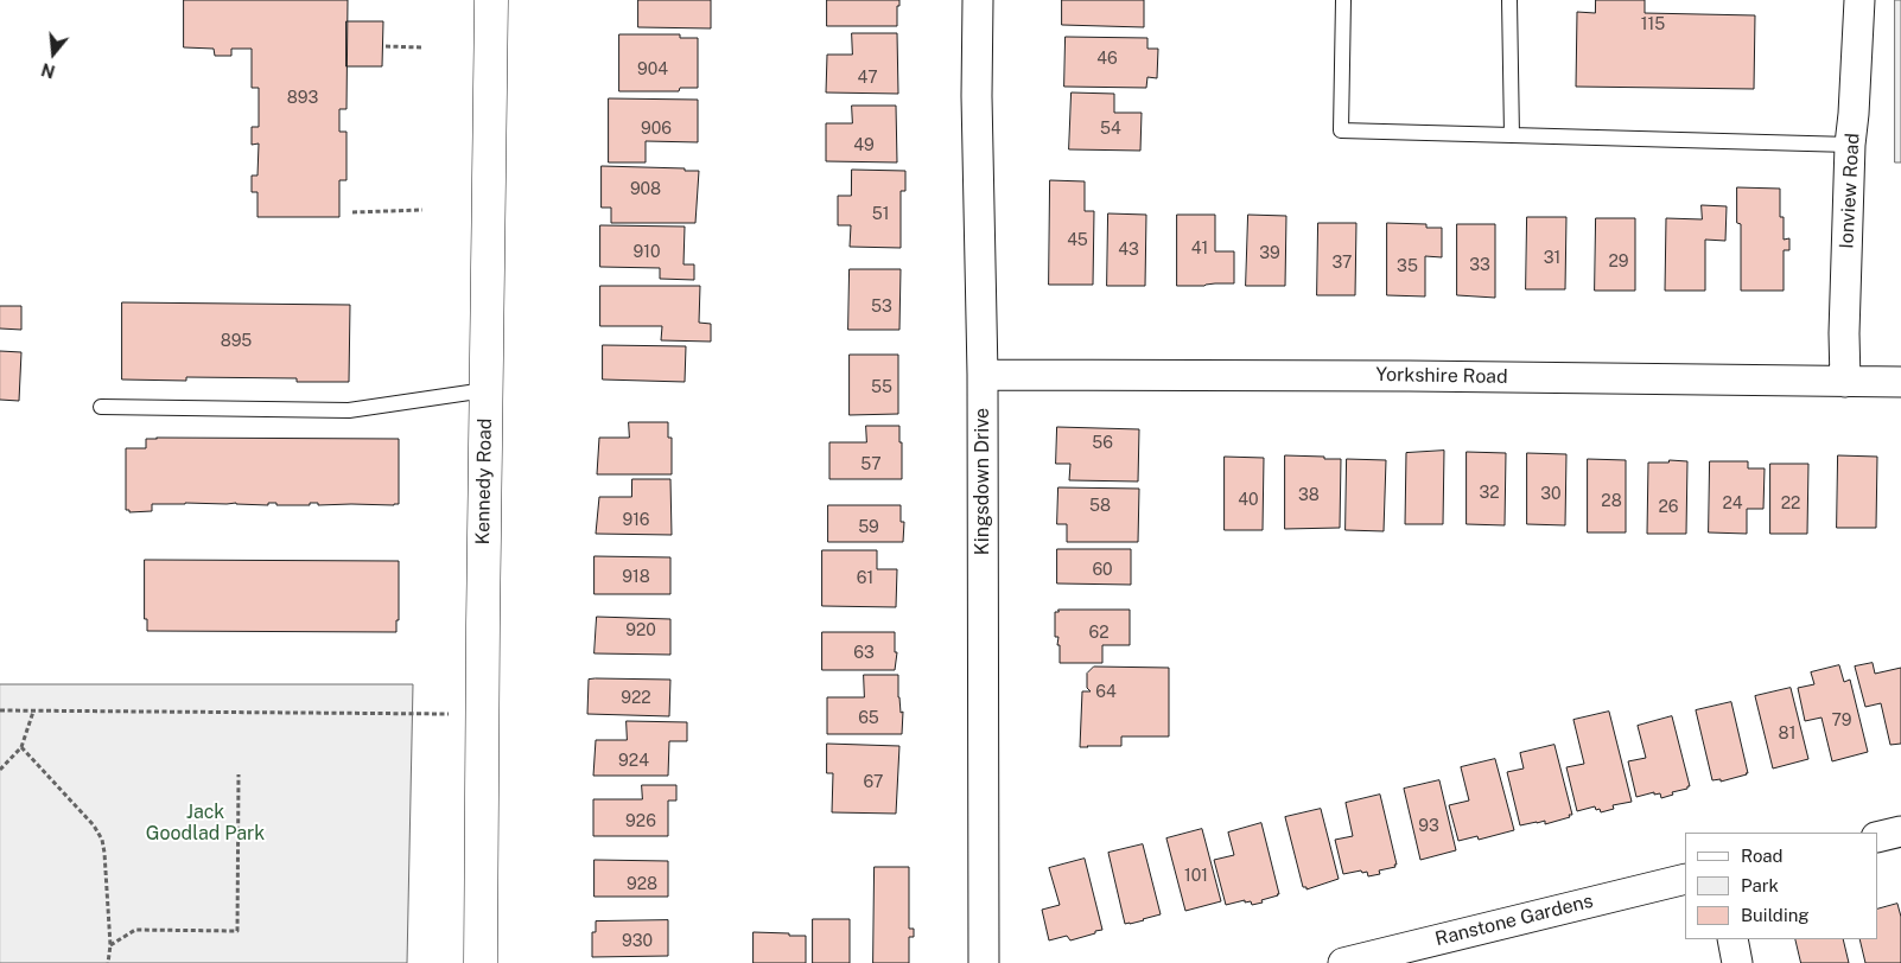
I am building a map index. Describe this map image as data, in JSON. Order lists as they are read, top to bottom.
{
  "streets": {
    "main road": ["Kennedy Road"],
    "street": [
      "Ionview Road",
      "Yorkshire Road",
      "Kingsdown Drive",
      "Ranstone Gardens"
    ]
  },
  "crossings": [
    ["Ionview Road", "Yorkshire Road"],
    ["Yorkshire Road", "Kingsdown Drive"]
  ],
  "parks": ["Jack Goodlad Park"],
  "house_numbers": [
    "115",
    "46",
    "904",
    "47",
    "893",
    "906",
    "54",
    "49",
    "908",
    "51",
    "45",
    "41",
    "43",
    "910",
    "39",
    "31",
    "29",
    "37",
    "33",
    "35",
    "53",
    "895",
    "55",
    "56",
    "57",
    "32",
    "30",
    "38",
    "40",
    "28",
    "24",
    "22",
    "58",
    "26",
    "916",
    "59",
    "60",
    "918",
    "61",
    "920",
    "62",
    "63",
    "64",
    "922",
    "65",
    "79",
    "81",
    "924",
    "67",
    "926",
    "93",
    "101",
    "928",
    "930"
  ],
  "legend": ["Road", "Park", "Building"],
  "north": "bottom"
}
